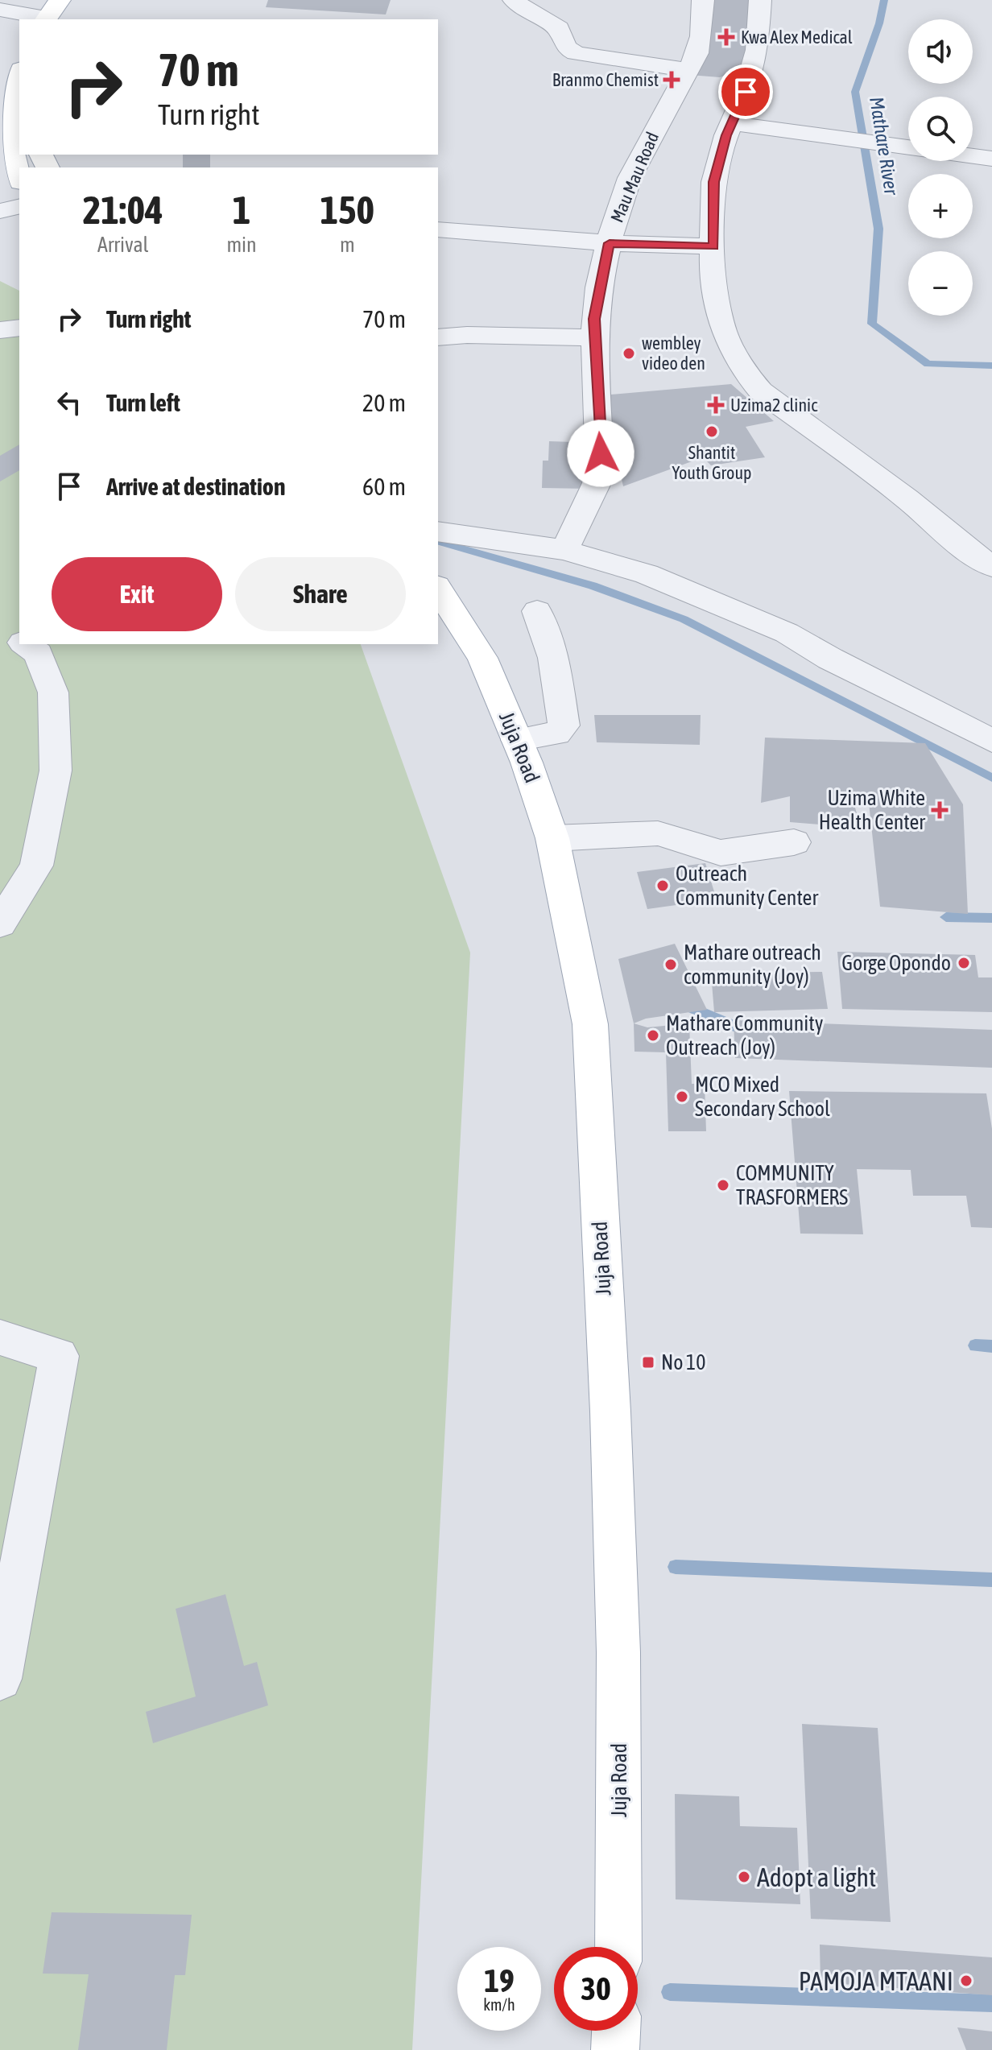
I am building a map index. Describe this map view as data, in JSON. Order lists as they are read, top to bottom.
{
  "streets": {
    "main road": ["Juja Road"],
    "street": ["Mau Mau Road"]
  },
  "water": ["Mathare River"],
  "places": {
    "health": [
      "Kwa Alex Medical",
      "Branmo Chemist",
      "Uzima2 clinic",
      "Uzima White Health Center"
    ],
    "other": [
      "wembley video den",
      "Shantit Youth Group",
      "Outreach Community Center",
      "Gorge Opondo",
      "Mathare outreach community (Joy)",
      "Mathare Community Outreach (Joy)",
      "MCO Mixed Secondary School",
      "COMMUNITY TRASFORMERS",
      "Adopt a light",
      "PAMOJA MTAANI"
    ],
    "transit": ["No 10"]
  },
  "page": {
    "map_buttons": ["+", "−"],
    "turn": ["70 m", "Turn right"],
    "eta": [
      "21:04",
      "Arrival",
      "1",
      "min",
      "150",
      "m"
    ],
    "list": [
      {
        "name": "Turn right",
        "value": "70 m"
      },
      {
        "name": "Turn left",
        "value": "20 m"
      },
      {
        "name": "Arrive at destination",
        "value": "60 m"
      }
    ],
    "buttons": ["Exit", "Share"],
    "speed": "19 km/h",
    "limit": "30"
  }
}
